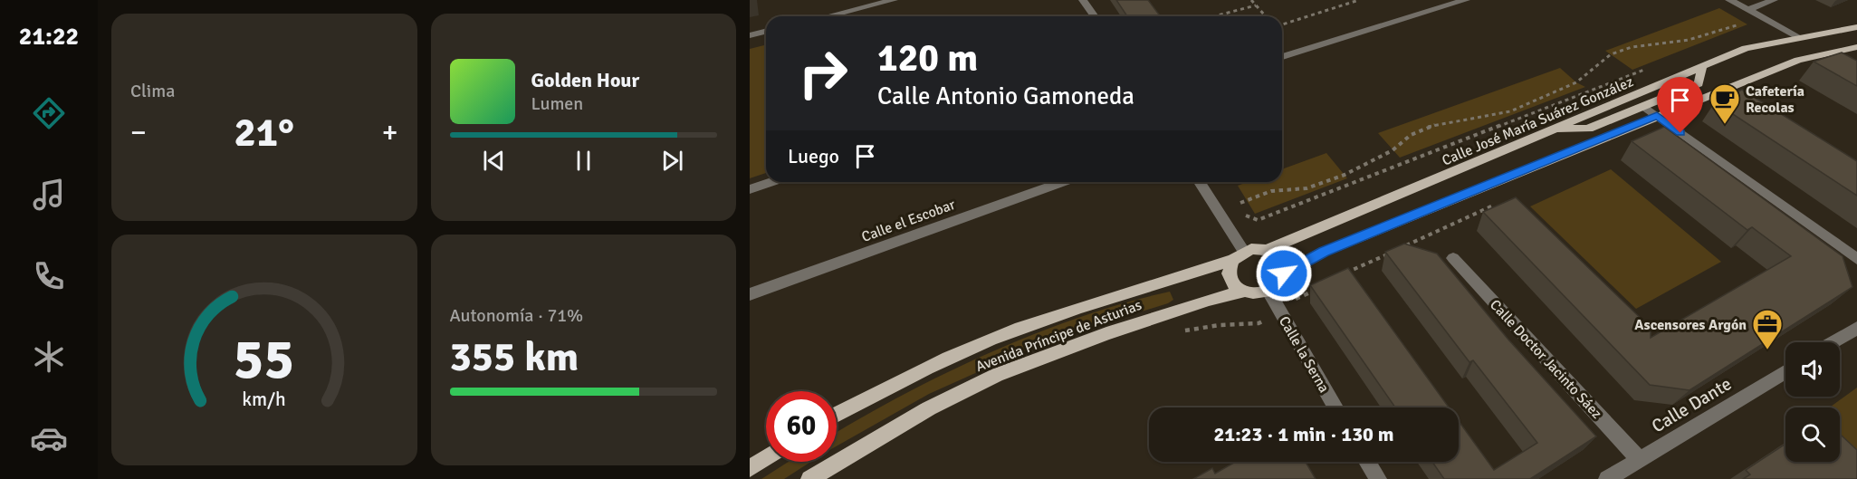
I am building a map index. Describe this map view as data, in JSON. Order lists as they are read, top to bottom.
{
  "streets": {
    "main road": ["Calle José María Suárez González", "Avenida Príncipe de Asturias"],
    "street": [
      "Calle el Escobar",
      "Calle la Serna",
      "Calle Doctor Jacinto Sáez",
      "Calle Dante"
    ]
  },
  "crossings": [
    ["Calle José María Suárez González", "Avenida Príncipe de Asturias"],
    ["Calle José María Suárez González", "Calle la Serna"],
    ["Avenida Príncipe de Asturias", "Calle la Serna"],
    ["Calle Doctor Jacinto Sáez", "Calle Dante"]
  ],
  "places": {
    "cafe": ["Cafetería Recolas"],
    "office": ["Ascensores Argón"]
  },
  "page": {
    "tabs": "21:22",
    "tile": [
      "Clima",
      ["Autonomía · 71%", "355 km"]
    ],
    "turn": ["120 m", "Calle Antonio Gamoneda"],
    "song": ["Golden Hour", "Lumen"],
    "heat": ["−", "21°", "+"],
    "then": "Luego",
    "limit": "60",
    "trip": "21:23 · 1 min · 130 m",
    "gauge": ["55", "km/h"]
  }
}
